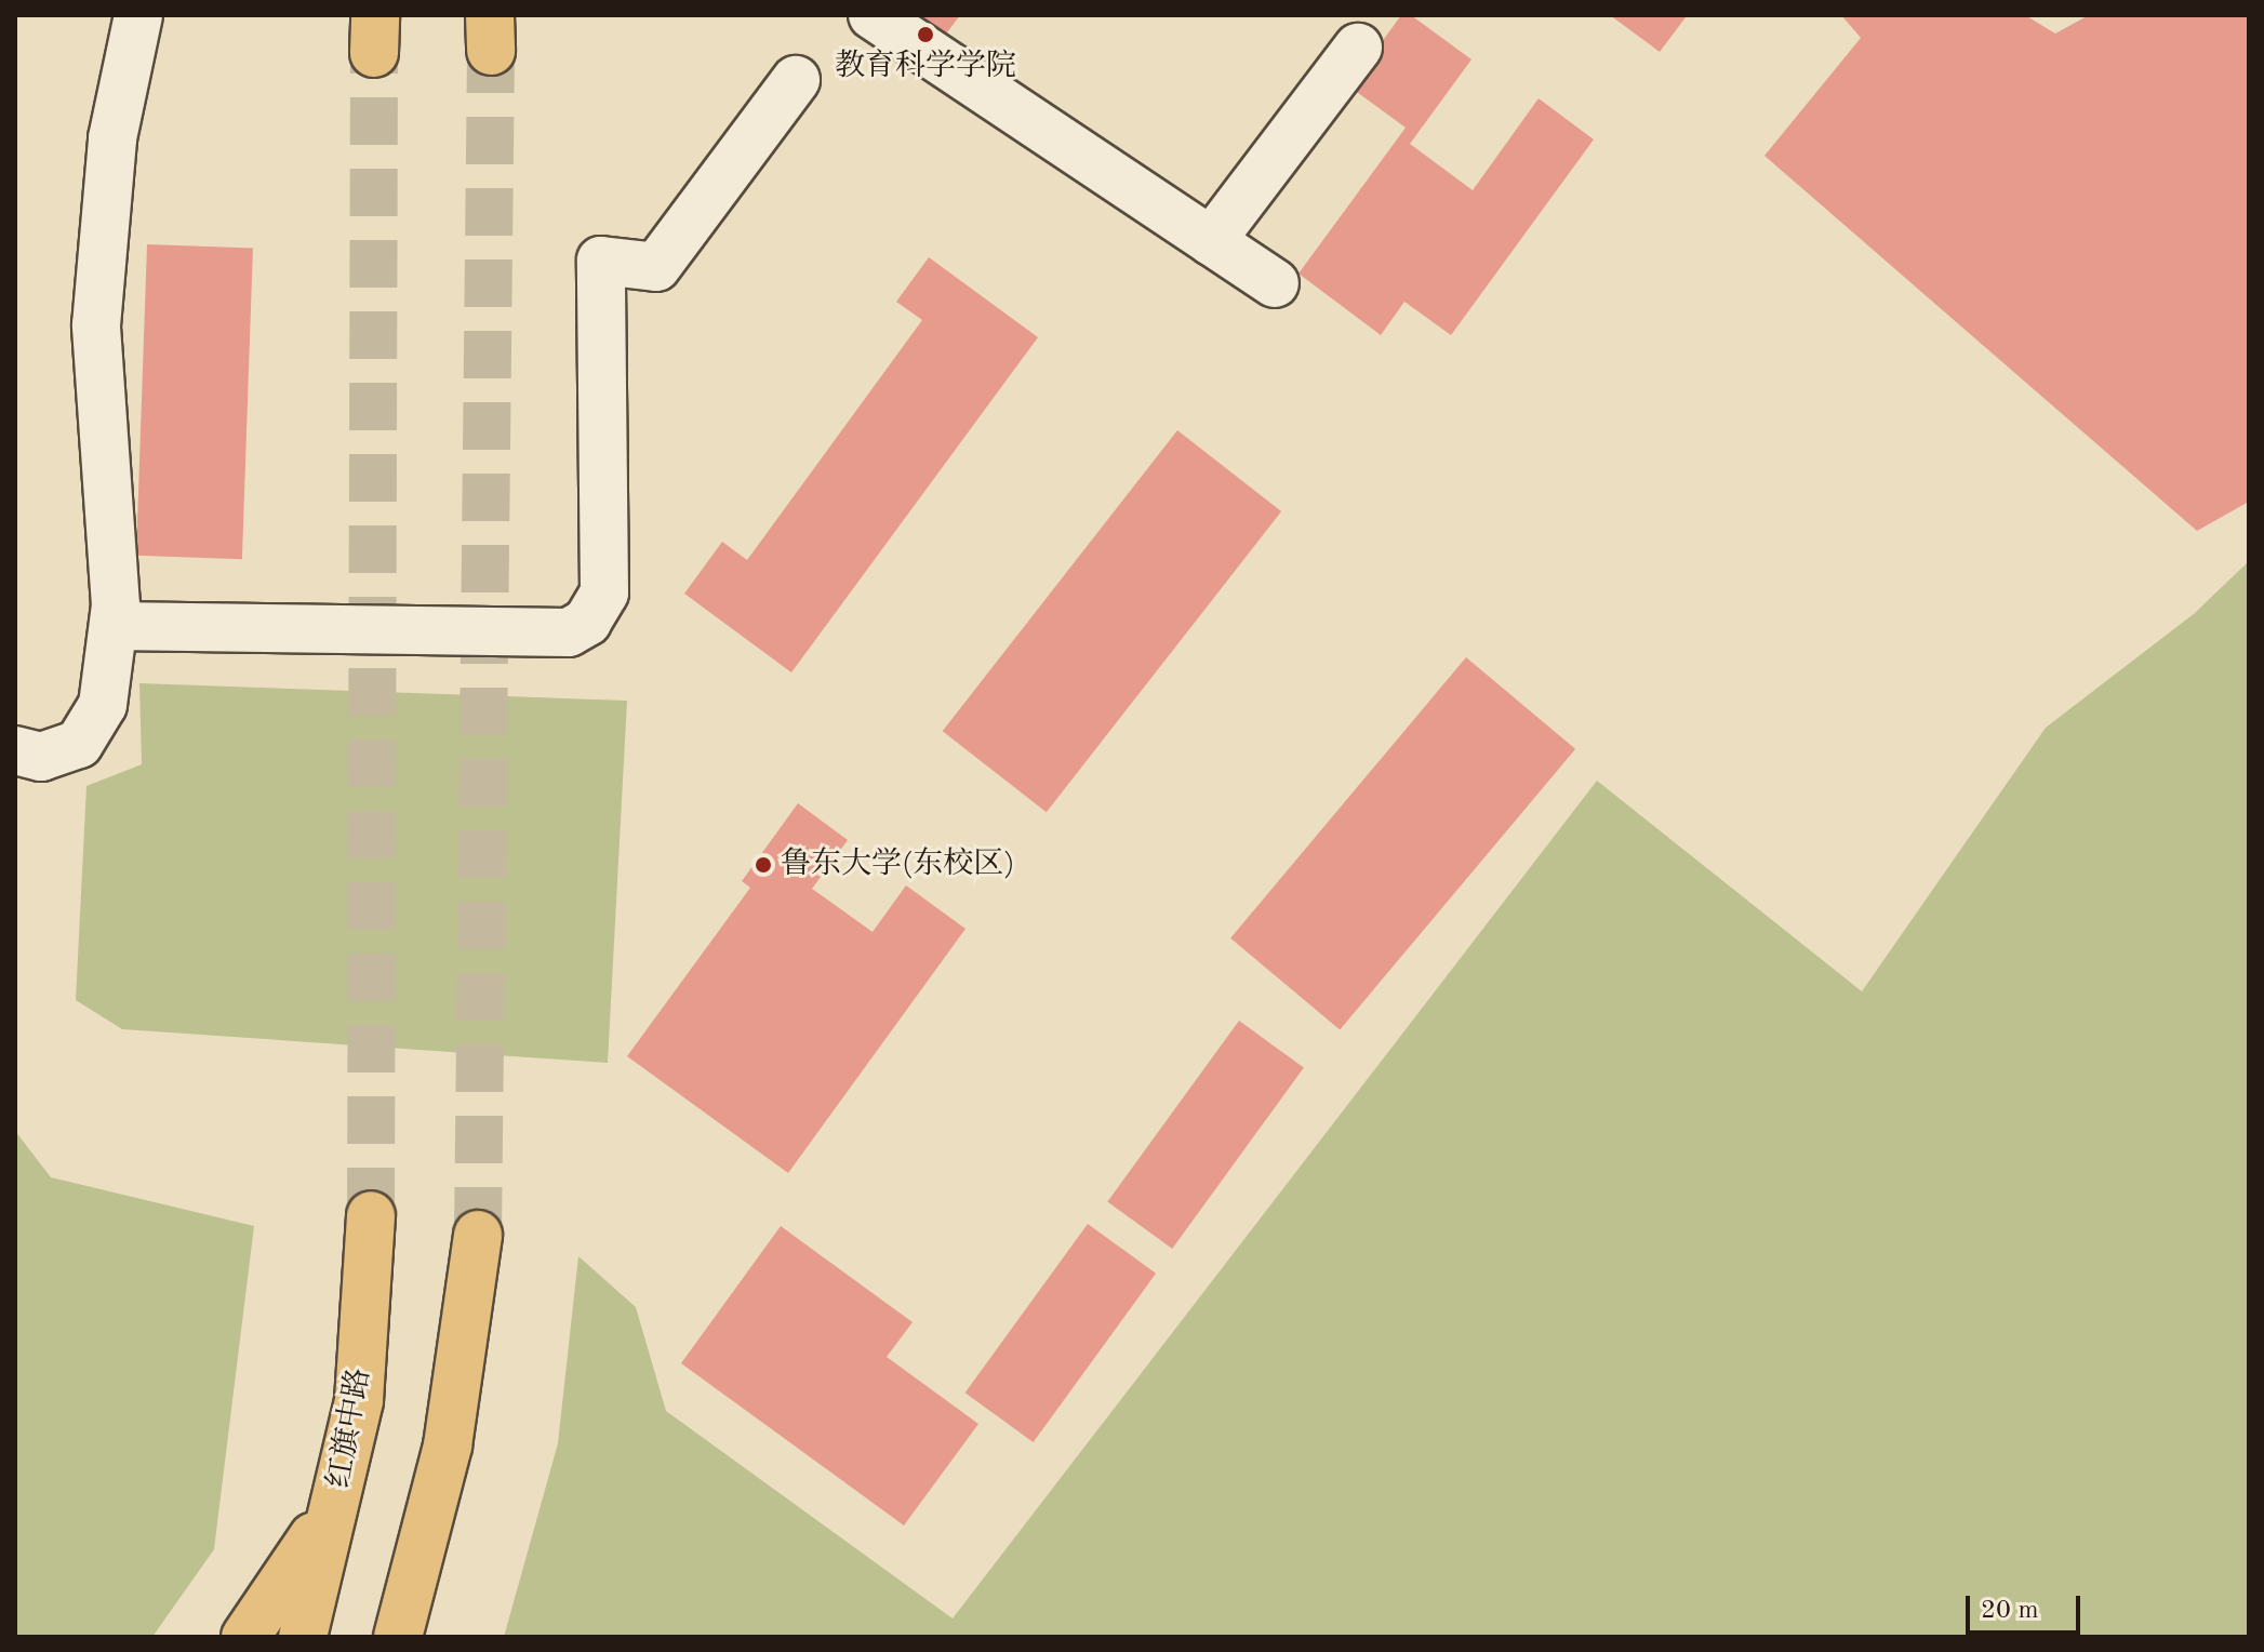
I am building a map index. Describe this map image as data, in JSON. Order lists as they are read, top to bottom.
{
  "streets": {
    "main road": ["红旗中路"]
  },
  "places": ["教育科学学院", "鲁东大学(东校区)"],
  "scale_bar": "20 m"
}
